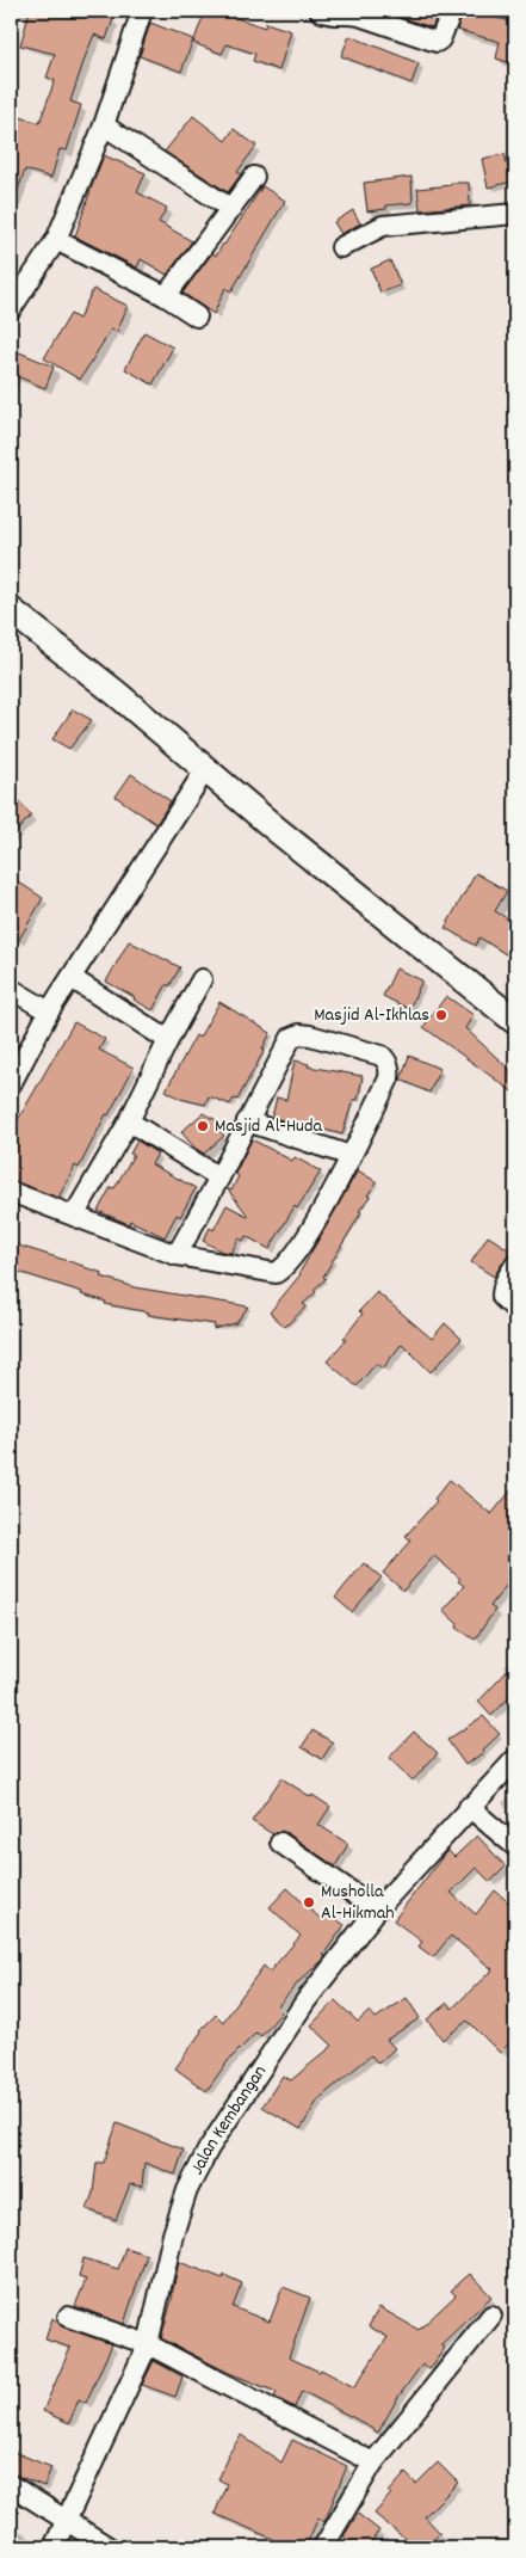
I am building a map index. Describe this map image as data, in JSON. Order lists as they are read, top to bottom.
{
  "streets": {
    "street": ["Jalan Kembangan"]
  },
  "places": ["Masjid Al-Ikhlas", "Masjid Al-Huda", "Musholla Al-Hikmah"]
}
